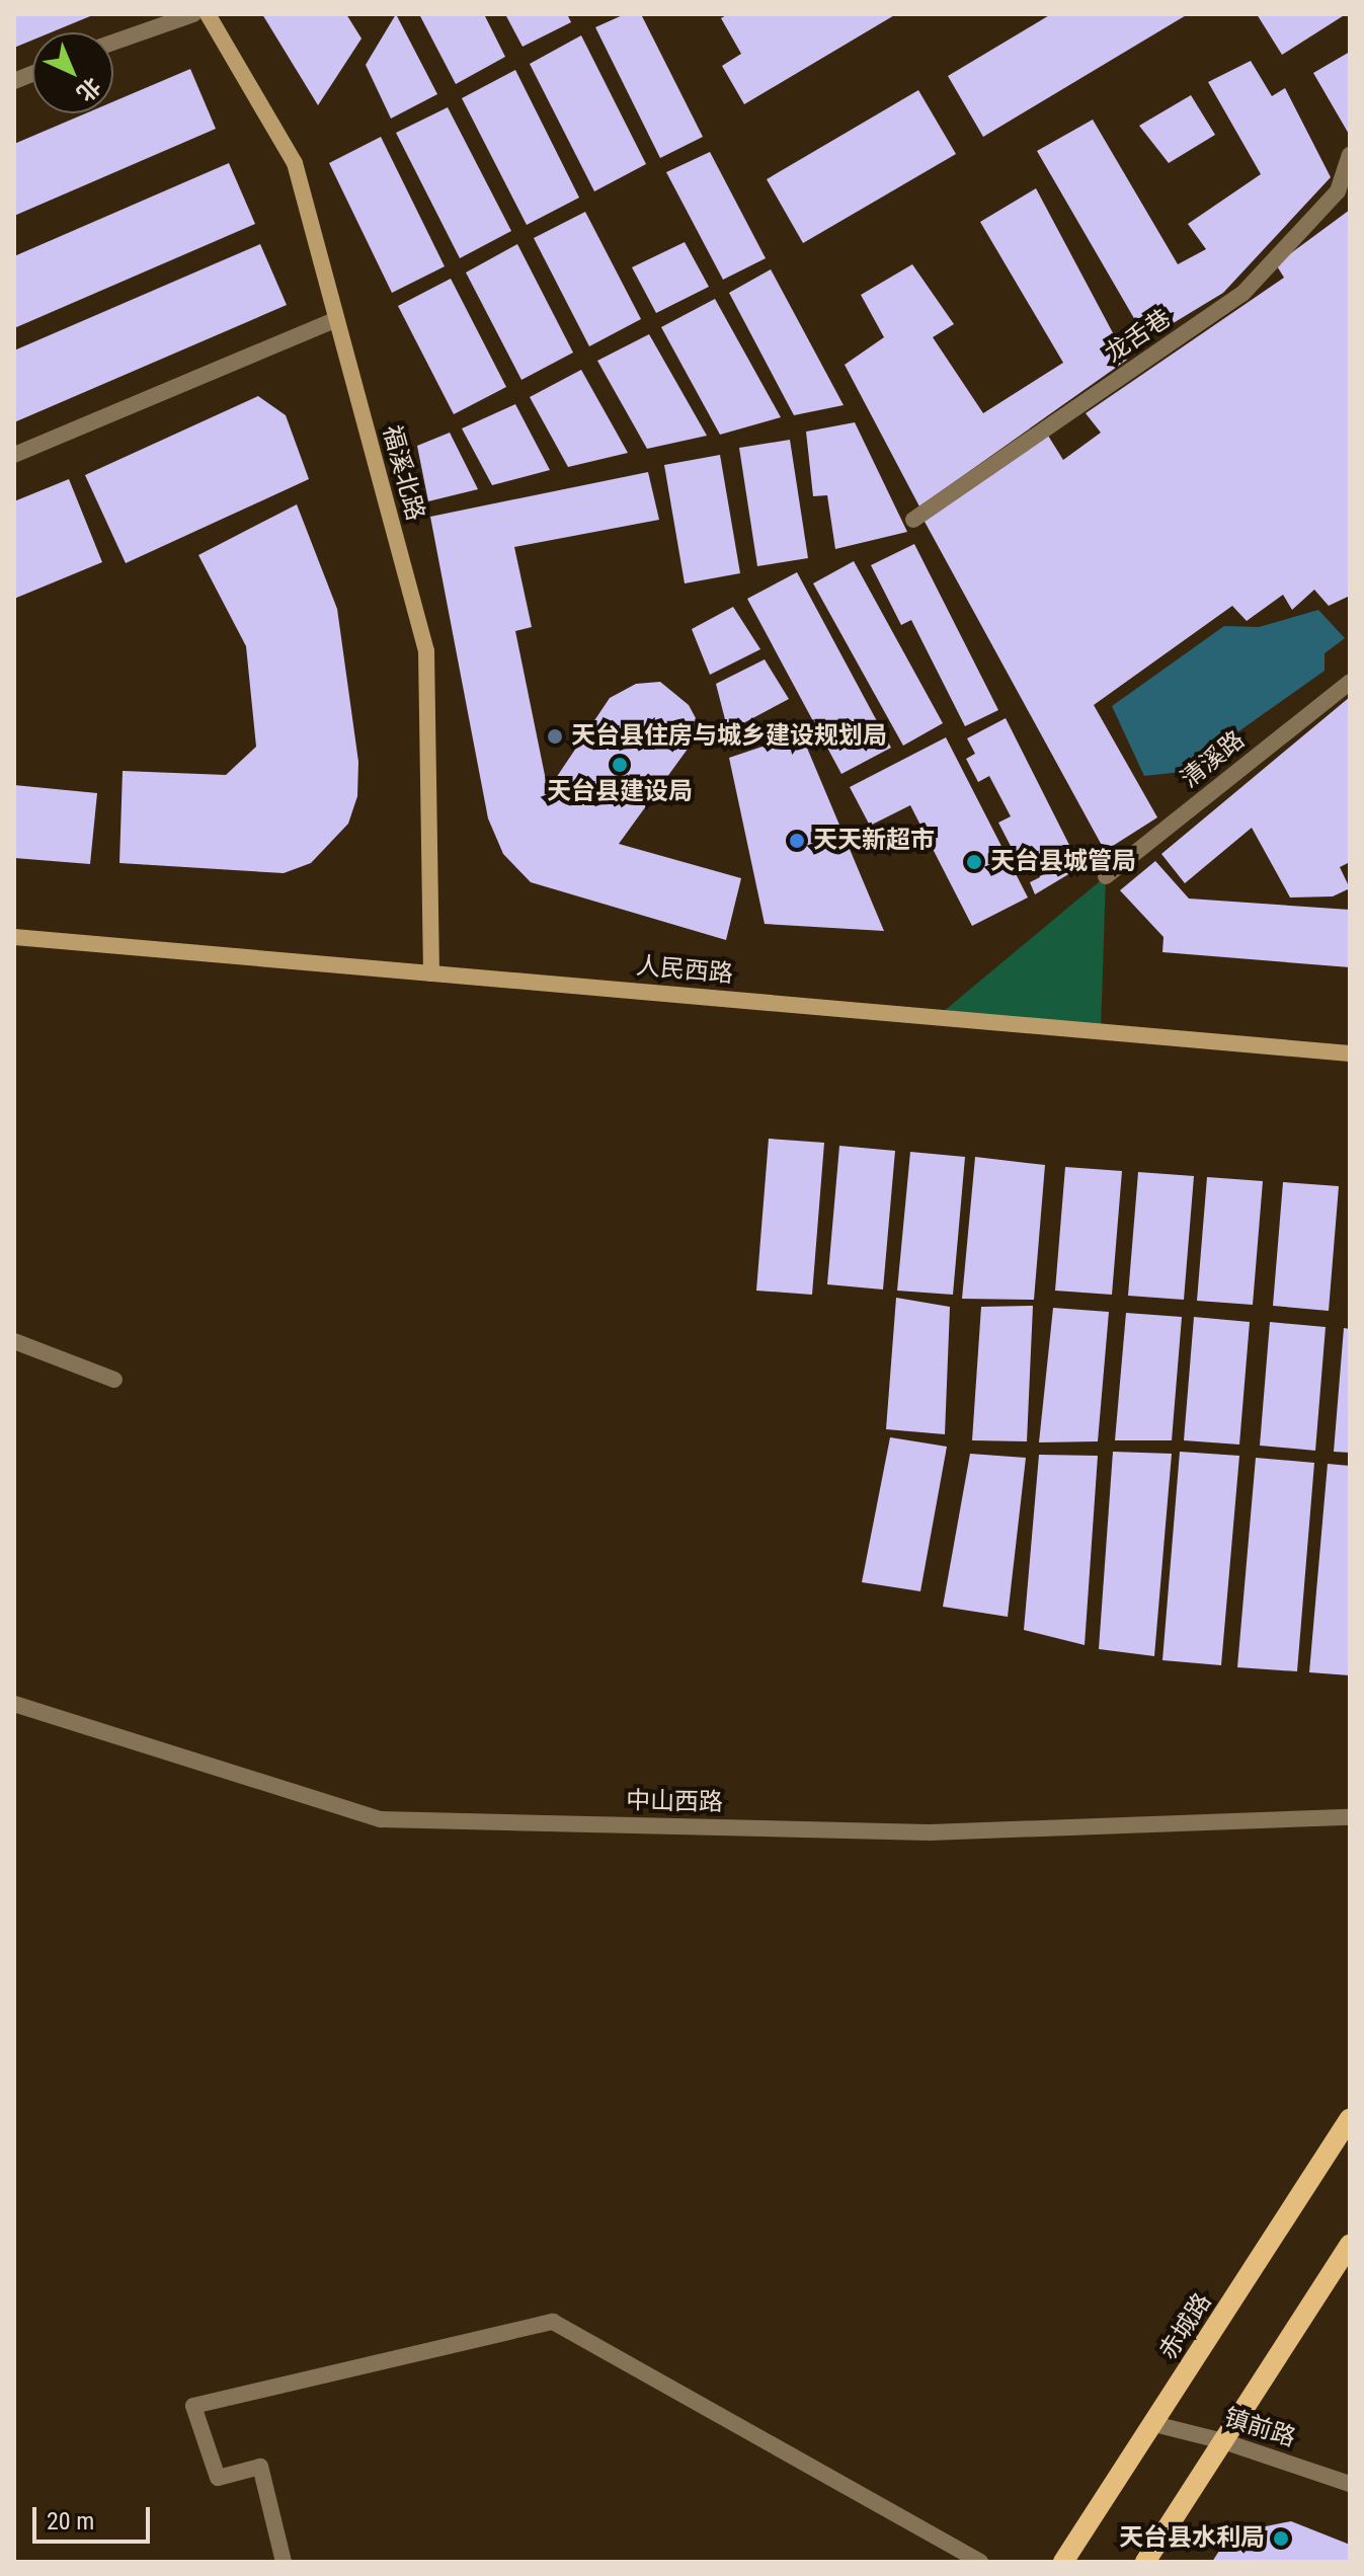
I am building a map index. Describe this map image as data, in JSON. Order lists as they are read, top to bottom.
{
  "streets": {
    "main road": ["福溪北路", "人民西路", "赤城路"],
    "street": [
      "龙舌巷",
      "清溪路",
      "中山西路",
      "镇前路"
    ]
  },
  "crossings": [
    ["福溪北路", "人民西路"],
    ["赤城路", "镇前路"]
  ],
  "places": [
    "天台县住房与城乡建设规划局",
    "天台县建设局",
    "天天新超市",
    "天台县城管局",
    "天台县水利局"
  ],
  "scale_bar": "20 m",
  "north": "bottom right"
}
